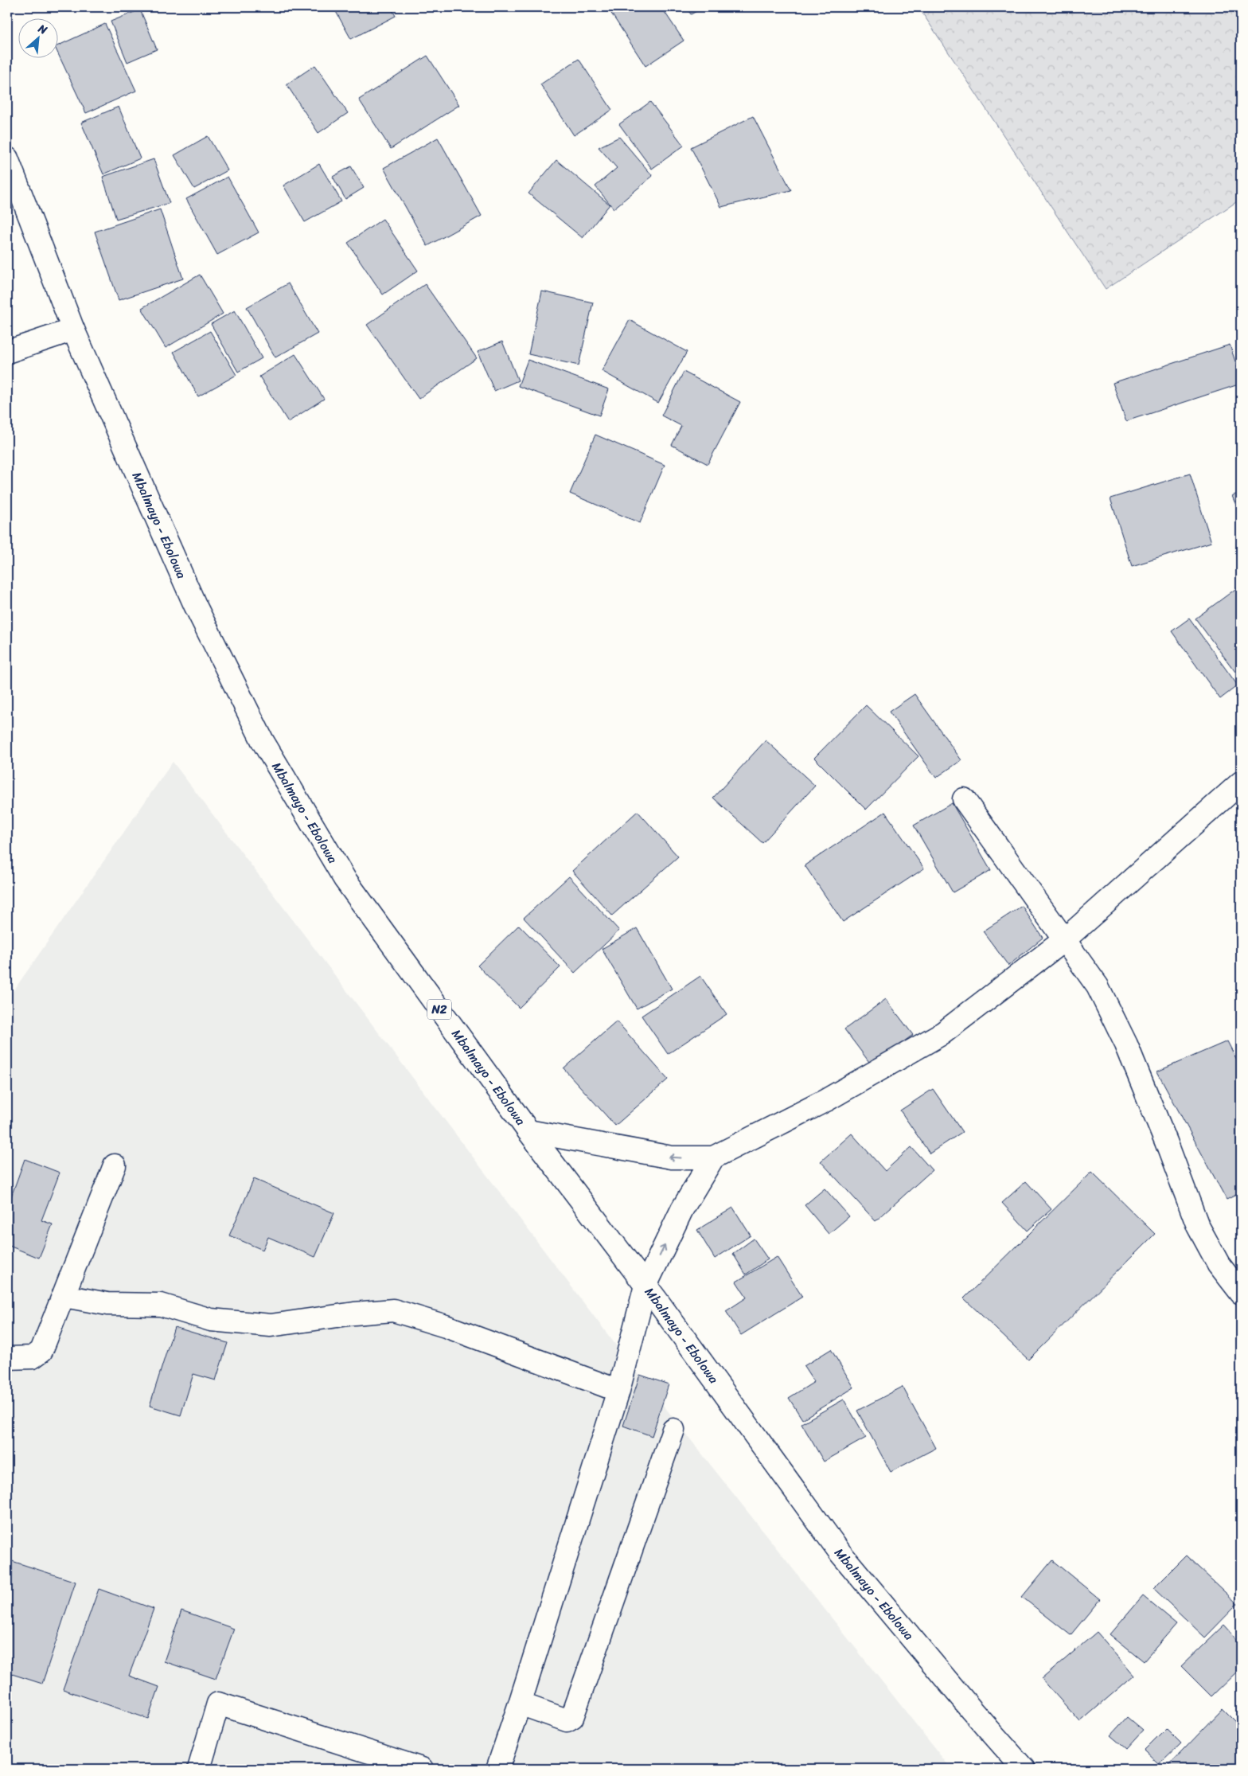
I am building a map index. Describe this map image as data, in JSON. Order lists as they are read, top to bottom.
{
  "streets": {
    "main road": ["Mbalmayo - Ebolowa", "N2"]
  },
  "north": "top right"
}
